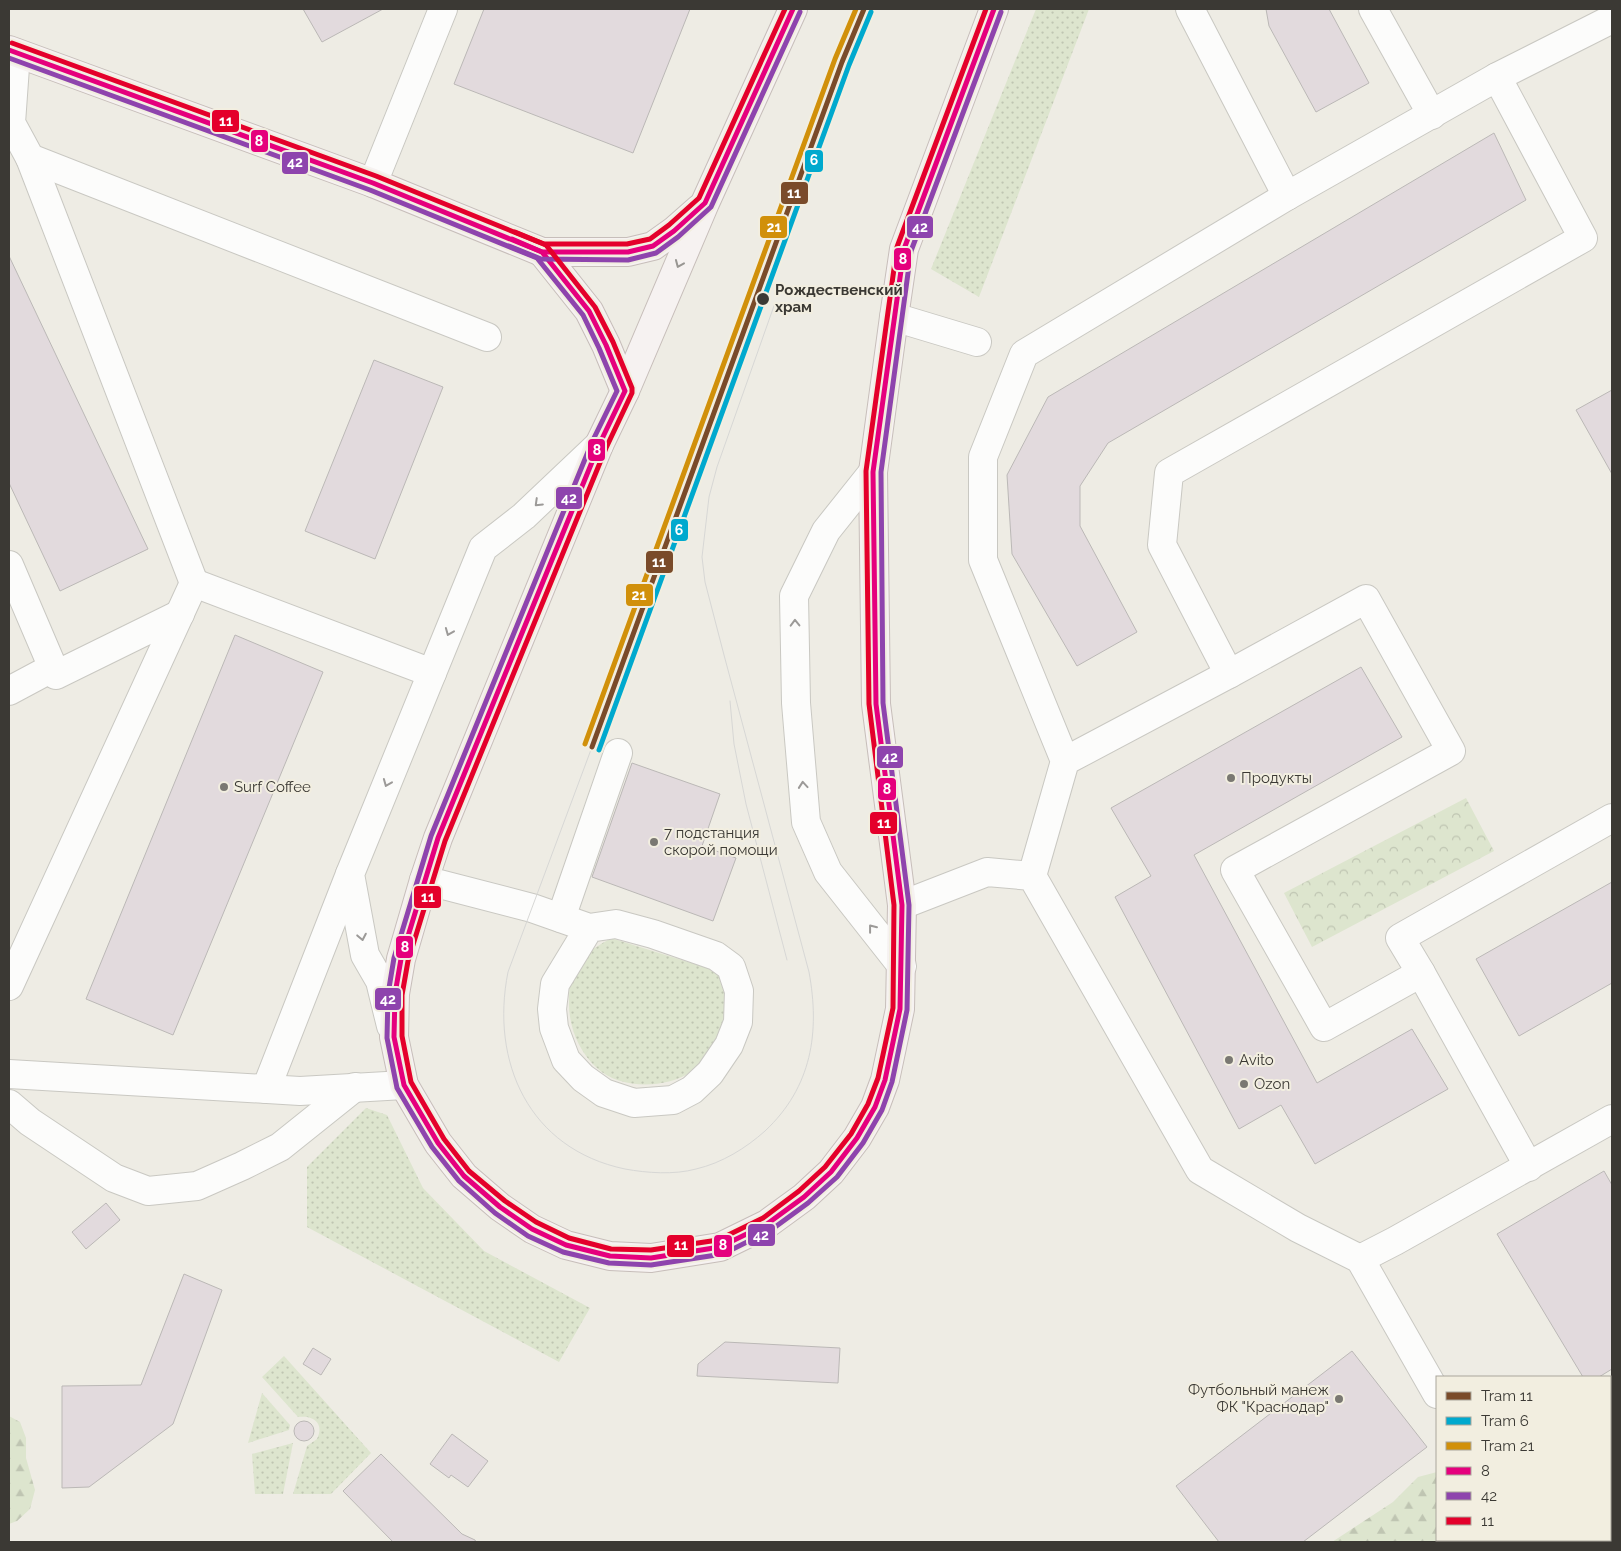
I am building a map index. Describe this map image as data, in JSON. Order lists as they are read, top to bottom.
{
  "places": [
    "Рождественский храм",
    "Продукты",
    "Surf Coffee",
    "7 подстанция скорой помощи",
    "Avito",
    "Ozon",
    "Футбольный манеж ФК \"Краснодар\""
  ],
  "lines": [
    "tram line 11",
    "tram line 21",
    "transit line 8",
    "transit line 11",
    "tram line 6",
    "transit line 42"
  ],
  "legend": [
    "Tram 11",
    "Tram 6",
    "Tram 21",
    "8",
    "42",
    "11"
  ]
}
